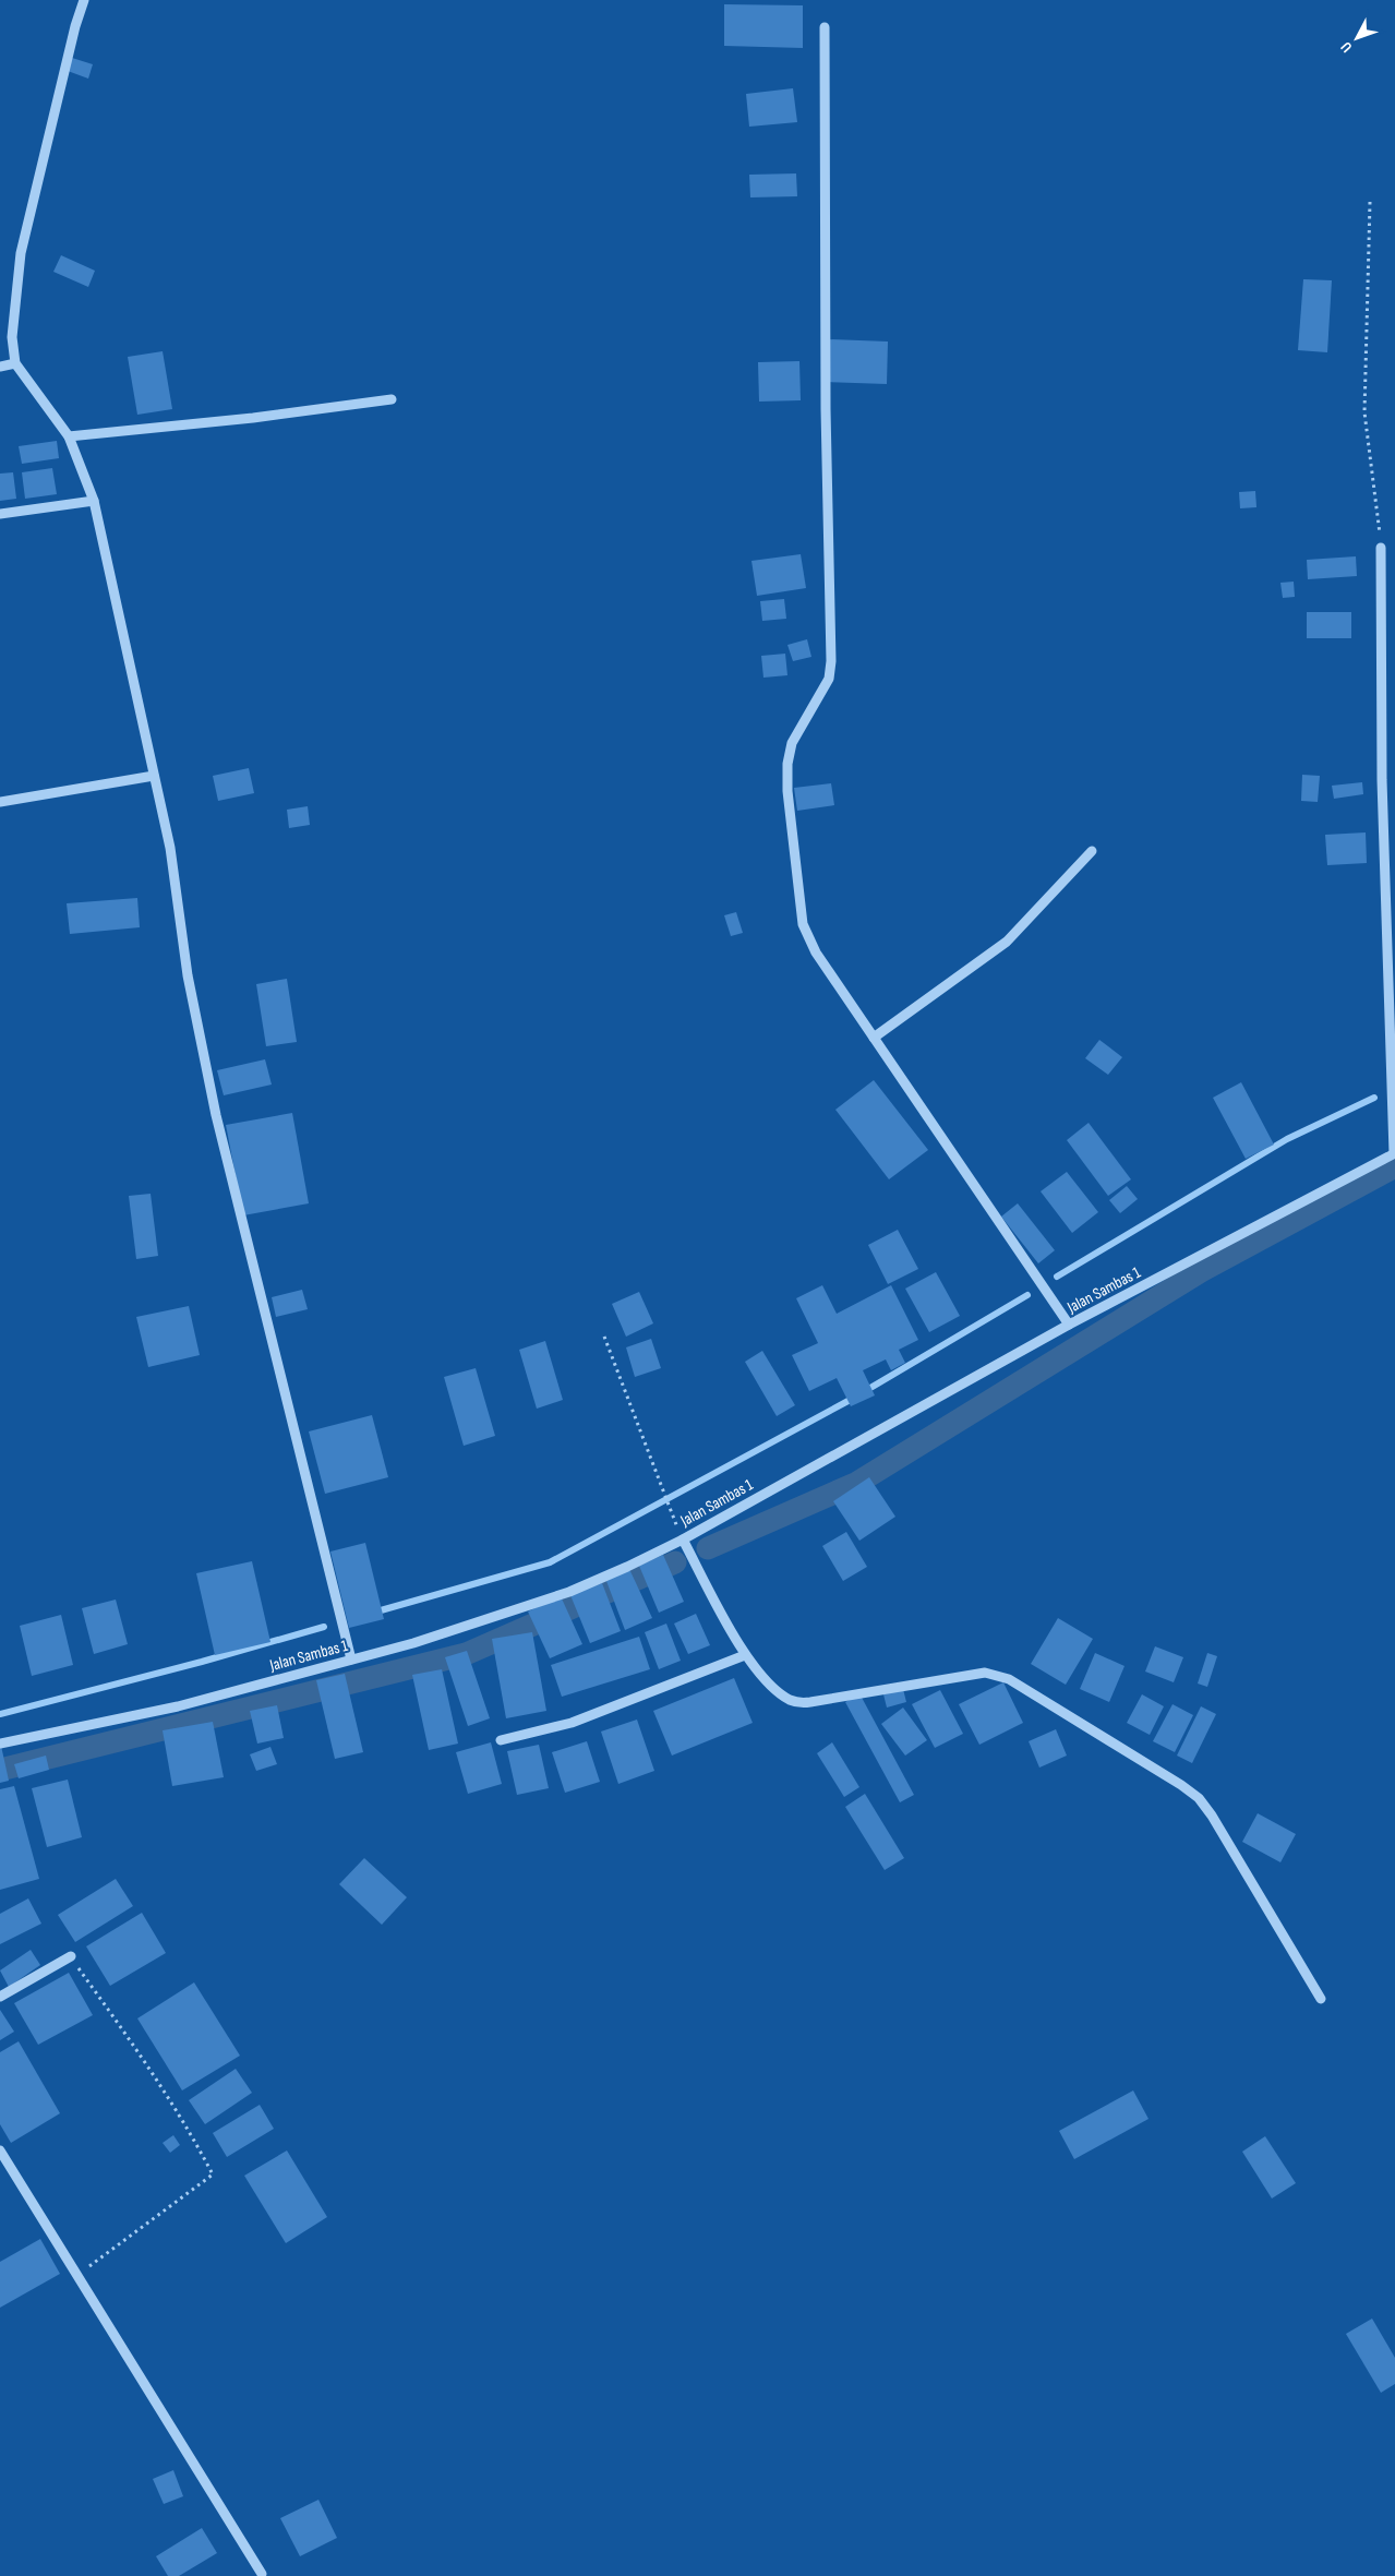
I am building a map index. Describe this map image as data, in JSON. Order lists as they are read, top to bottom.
{
  "streets": {
    "street": ["Jalan Sambas 1"]
  },
  "north": "bottom left"
}
